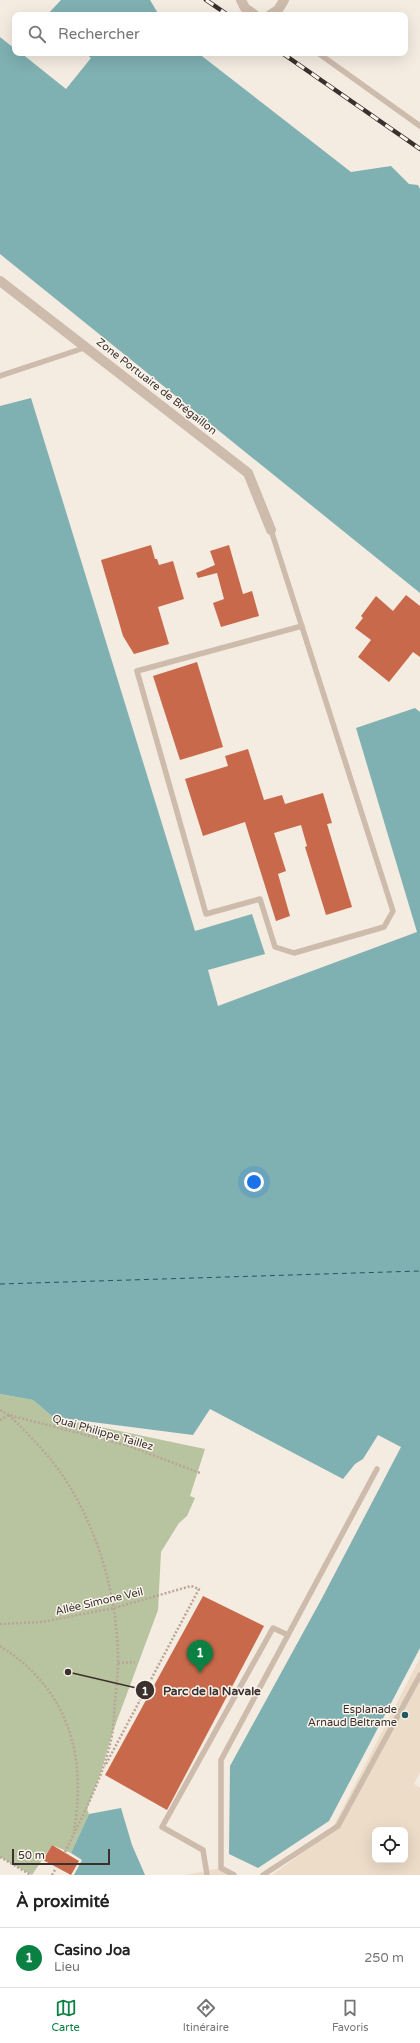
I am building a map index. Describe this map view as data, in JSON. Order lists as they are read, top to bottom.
{
  "streets": {
    "street": ["Zone Portuaire de Brégaillon"],
    "path": ["Quai Philippe Taillez", "Allée Simone Veil"]
  },
  "places": ["Parc de la Navale", "Esplanade Arnaud Beltrame"],
  "scale_bar": "50 m",
  "page": {
    "search": "Rechercher",
    "pins": "1",
    "scale": "50 m",
    "heading": "À proximité",
    "list": [
      {
        "mark": "1",
        "name": "Casino Joa",
        "note": "Lieu",
        "value": "250 m"
      }
    ],
    "nav": ["Carte", "Itinéraire", "Favoris"]
  }
}
